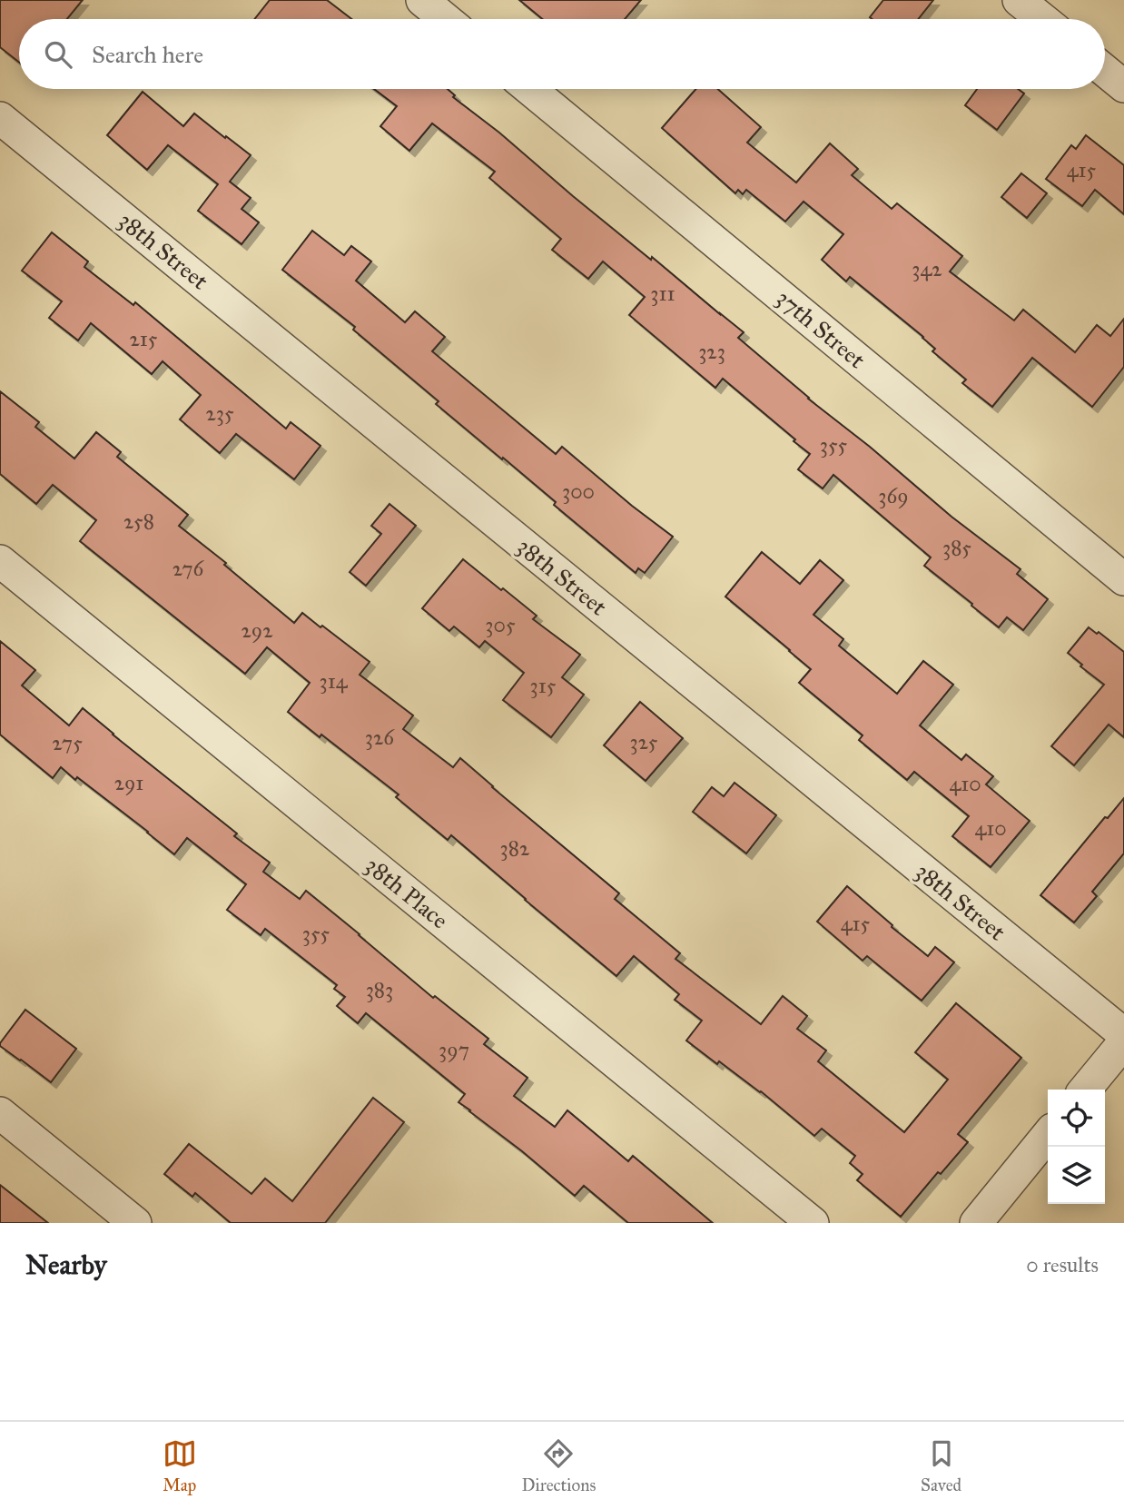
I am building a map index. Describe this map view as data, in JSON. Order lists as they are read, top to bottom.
{
  "streets": {
    "street": ["38th Street", "37th Street", "38th Place"]
  },
  "house_numbers": [
    "415",
    "342",
    "311",
    "215",
    "323",
    "235",
    "355",
    "300",
    "369",
    "258",
    "385",
    "276",
    "305",
    "292",
    "314",
    "315",
    "326",
    "325",
    "275",
    "291",
    "410",
    "410",
    "382",
    "415",
    "355",
    "383",
    "397"
  ],
  "page": {
    "search": "Search here",
    "heading": ["Nearby", "0 results"],
    "nav": ["Map", "Directions", "Saved"]
  }
}
